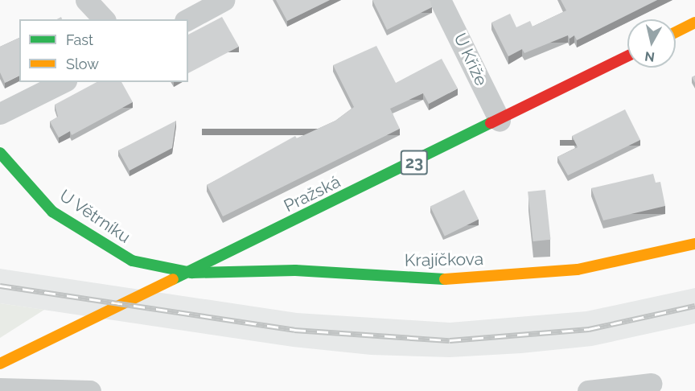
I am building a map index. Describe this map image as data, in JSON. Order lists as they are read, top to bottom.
{
  "streets": {
    "main road": [
      "23",
      "Pražská",
      "U Větrníku",
      "Krajíčkova"
    ],
    "street": ["U Kříže"]
  },
  "crossings": [
    ["U Kříže", "Pražská"],
    ["Pražská", "U Větrníku"],
    ["Pražská", "Krajíčkova"],
    ["U Větrníku", "Krajíčkova"]
  ],
  "legend": ["Fast", "Slow"],
  "north": "bottom"
}
